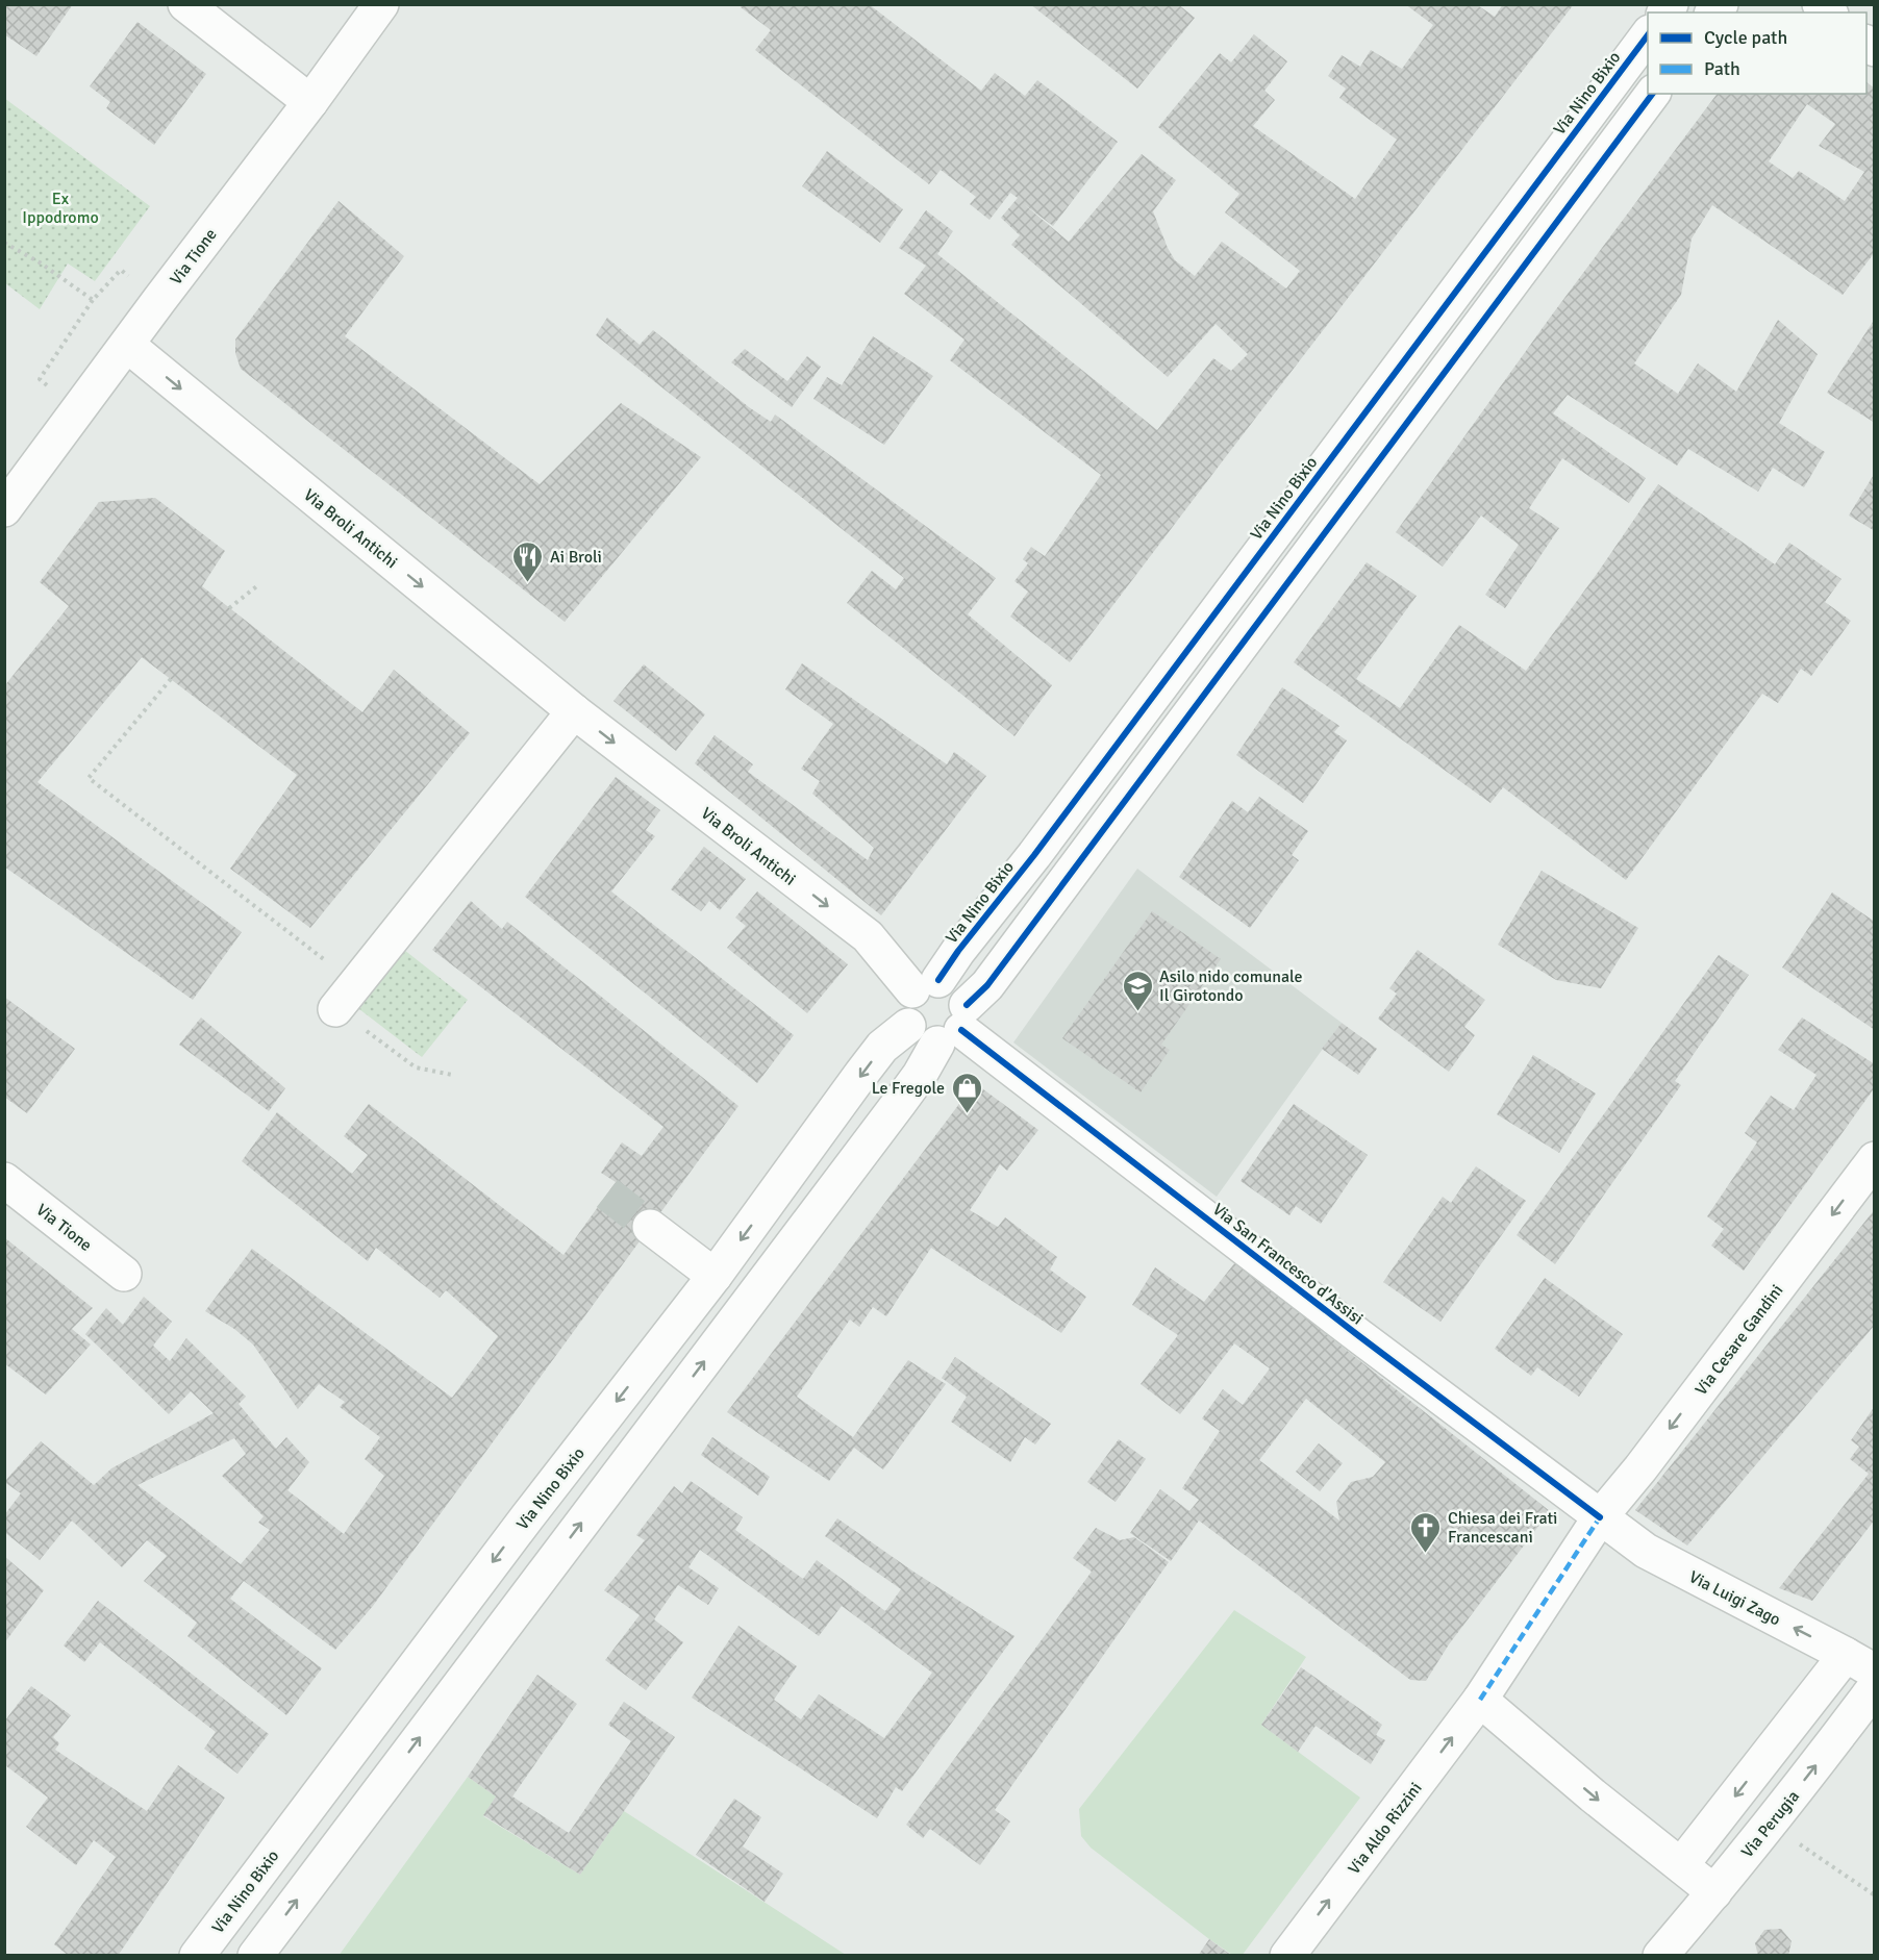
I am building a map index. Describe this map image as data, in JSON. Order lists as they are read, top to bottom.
{
  "streets": {
    "street": [
      "Via Nino Bixio",
      "Via Tione",
      "Via Broli Antichi",
      "Via San Francesco d'Assisi",
      "Via Cesare Gandini",
      "Via Luigi Zago",
      "Via Perugia",
      "Via Aldo Rizzini"
    ]
  },
  "crossings": [
    ["Via Nino Bixio", "Via Broli Antichi"],
    ["Via Nino Bixio", "Via San Francesco d'Assisi"],
    ["Via Tione", "Via Broli Antichi"],
    ["Via Broli Antichi", "Via San Francesco d'Assisi"],
    ["Via San Francesco d'Assisi", "Via Cesare Gandini"],
    ["Via San Francesco d'Assisi", "Via Luigi Zago"],
    ["Via San Francesco d'Assisi", "Via Aldo Rizzini"],
    ["Via Cesare Gandini", "Via Luigi Zago"],
    ["Via Cesare Gandini", "Via Aldo Rizzini"],
    ["Via Luigi Zago", "Via Aldo Rizzini"]
  ],
  "one_way": ["Via Broli Antichi", "Via Cesare Gandini", "Via Aldo Rizzini"],
  "parks": ["Ex Ippodromo"],
  "places": {
    "restaurant": ["Ai Broli"],
    "school or university": ["Asilo nido comunale Il Girotondo"],
    "shop": ["Le Fregole"],
    "church": ["Chiesa dei Frati Francescani"]
  },
  "legend": ["Cycle path", "Path"]
}
